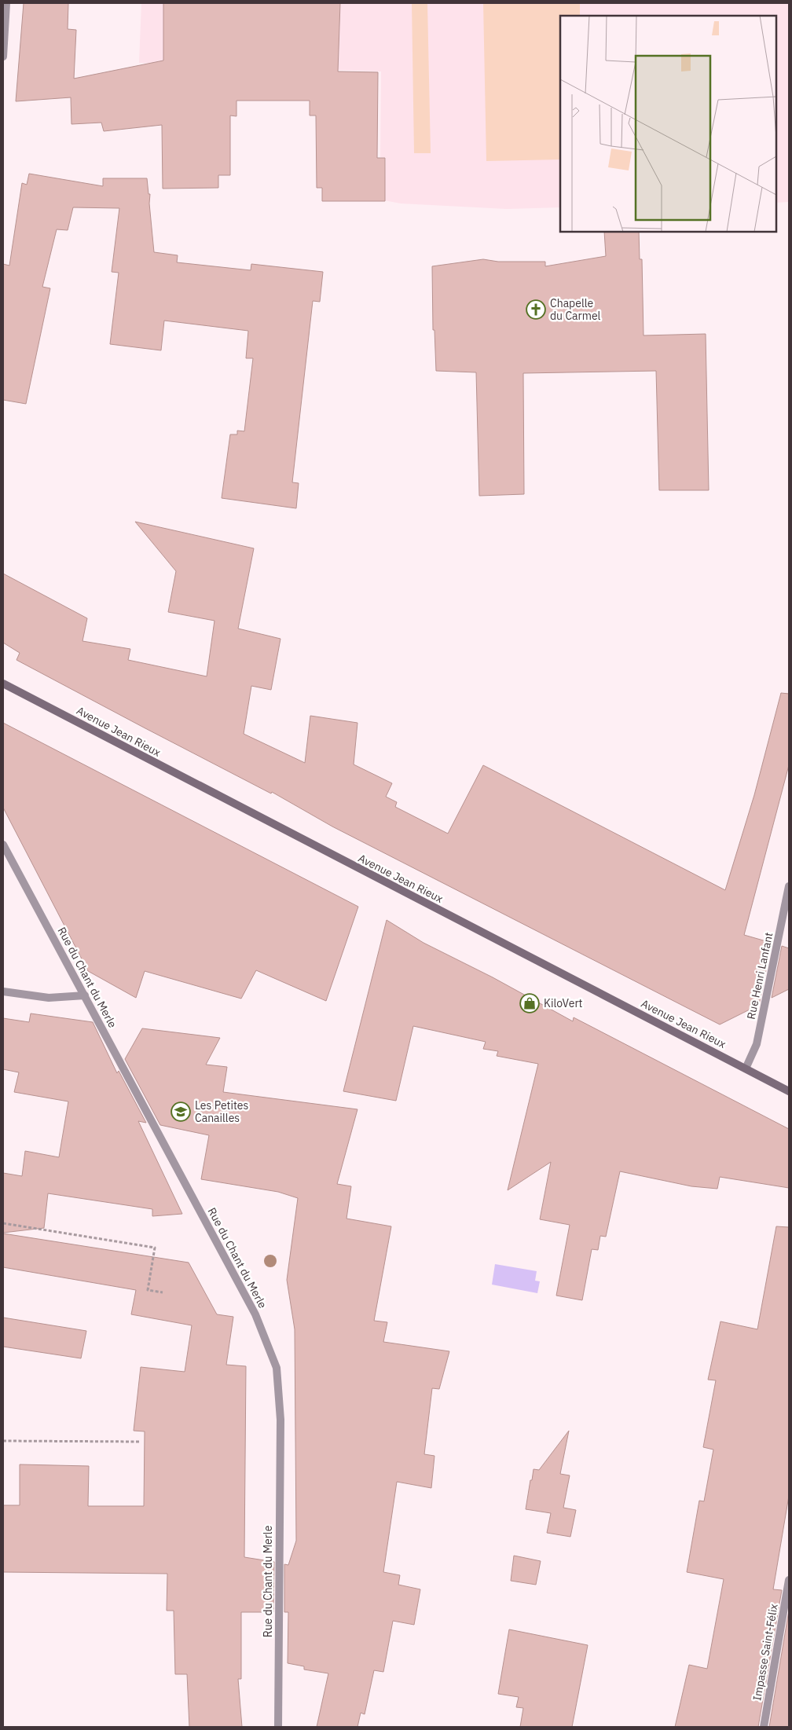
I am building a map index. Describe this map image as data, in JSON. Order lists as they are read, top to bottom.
{
  "streets": {
    "main road": ["Avenue Jean Rieux"],
    "street": ["Rue Henri Lanfant", "Rue du Chant du Merle", "Impasse Saint-Félix"]
  },
  "crossings": [
    ["Avenue Jean Rieux", "Rue Henri Lanfant"]
  ],
  "places": {
    "church": ["Chapelle du Carmel"],
    "shop": ["KiloVert"],
    "school or university": ["Les Petites Canailles"]
  }
}
